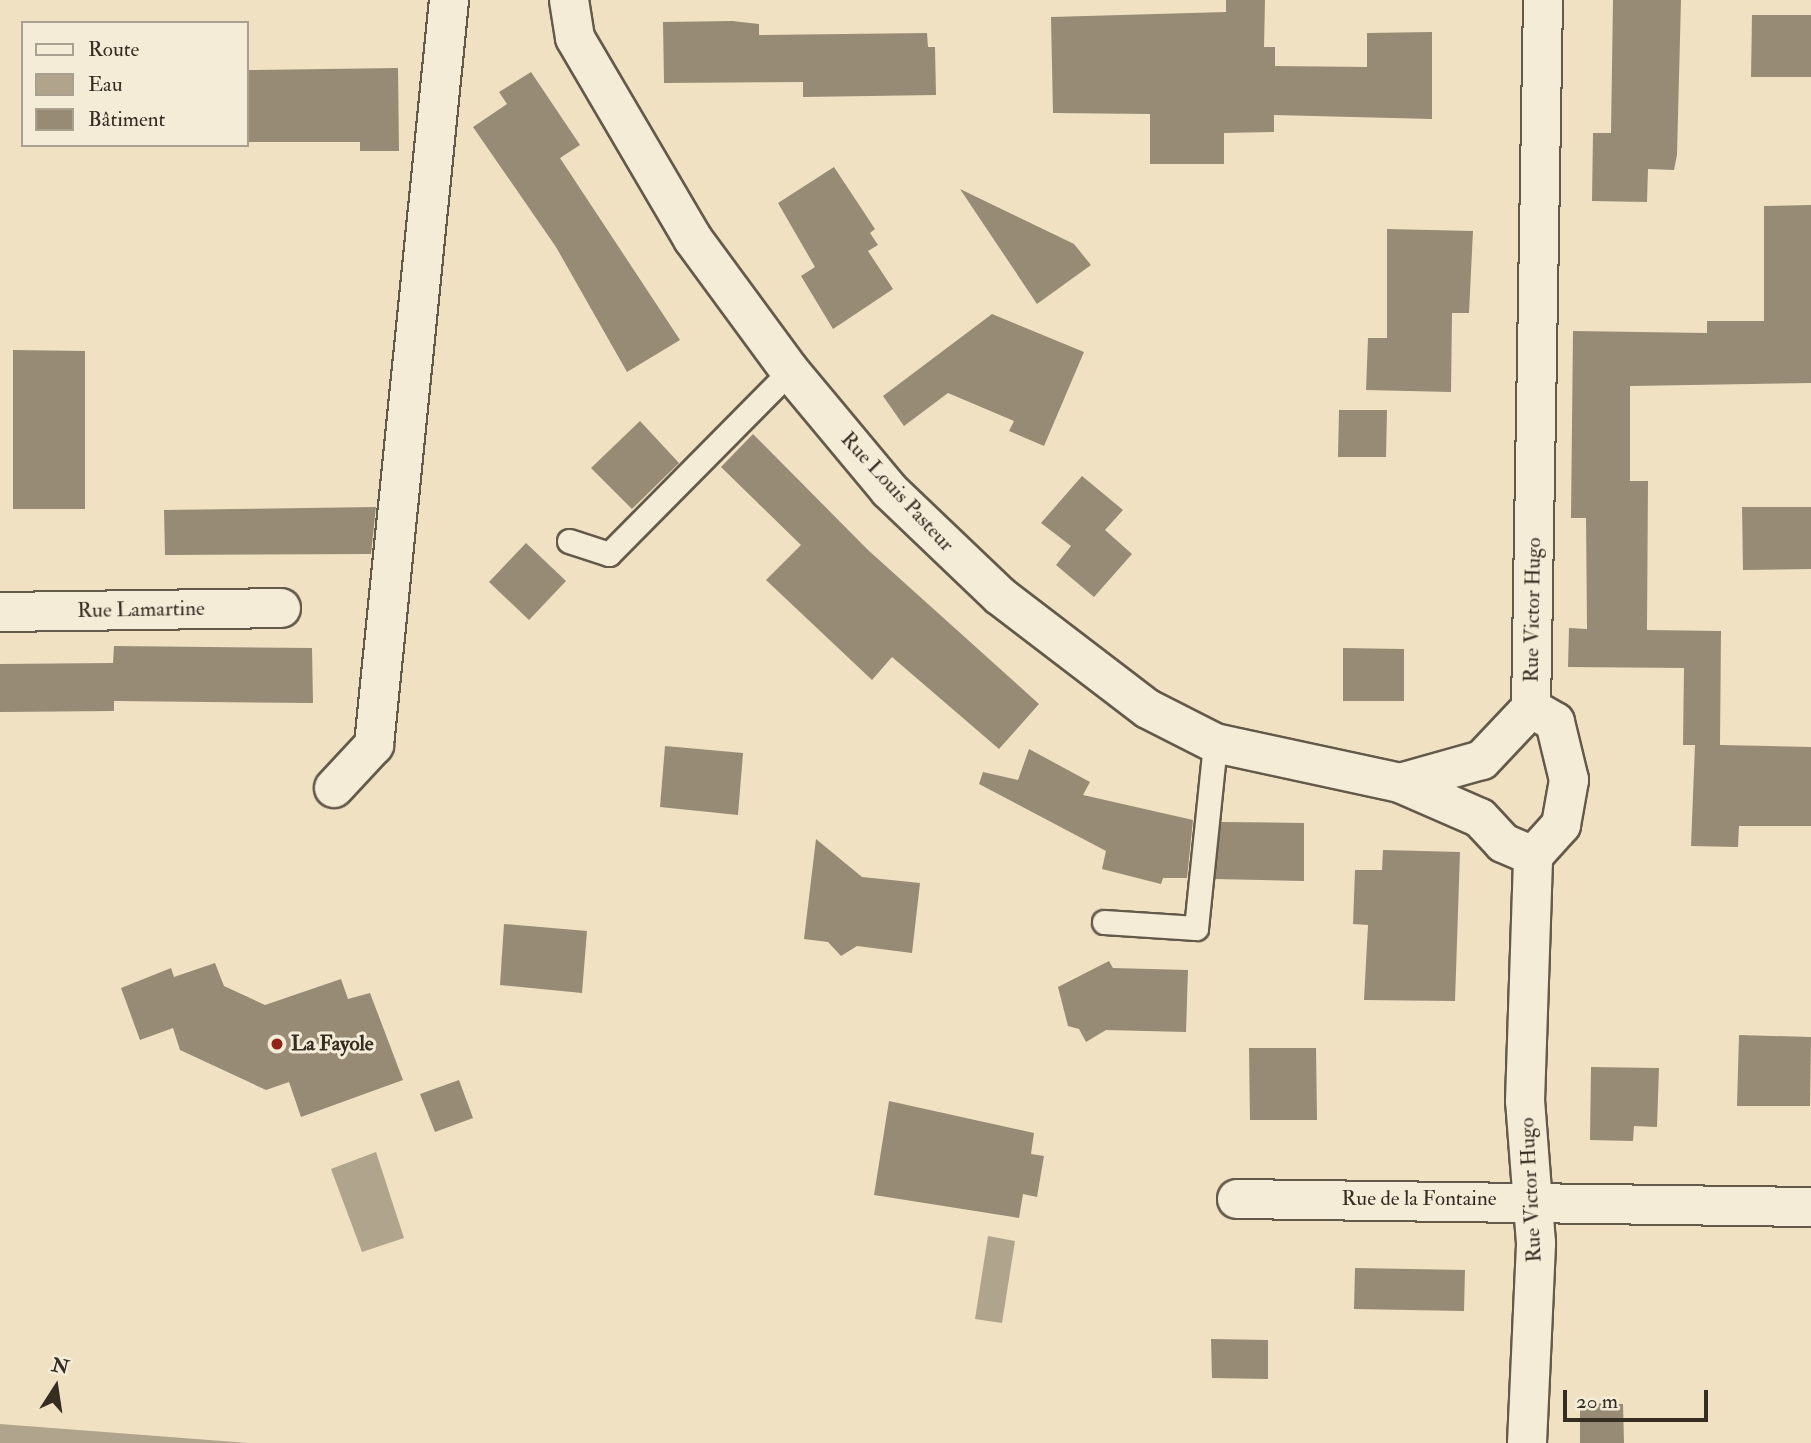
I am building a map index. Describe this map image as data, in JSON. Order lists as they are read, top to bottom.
{
  "streets": {
    "street": [
      "Rue Louis Pasteur",
      "Rue Lamartine",
      "Rue Victor Hugo",
      "Rue de la Fontaine"
    ]
  },
  "crossings": [
    ["Rue Louis Pasteur", "Rue Victor Hugo"],
    ["Rue Victor Hugo", "Rue de la Fontaine"]
  ],
  "places": ["La Fayole"],
  "legend": ["Route", "Eau", "Bâtiment"],
  "scale_bar": "20 m",
  "north": "top"
}
